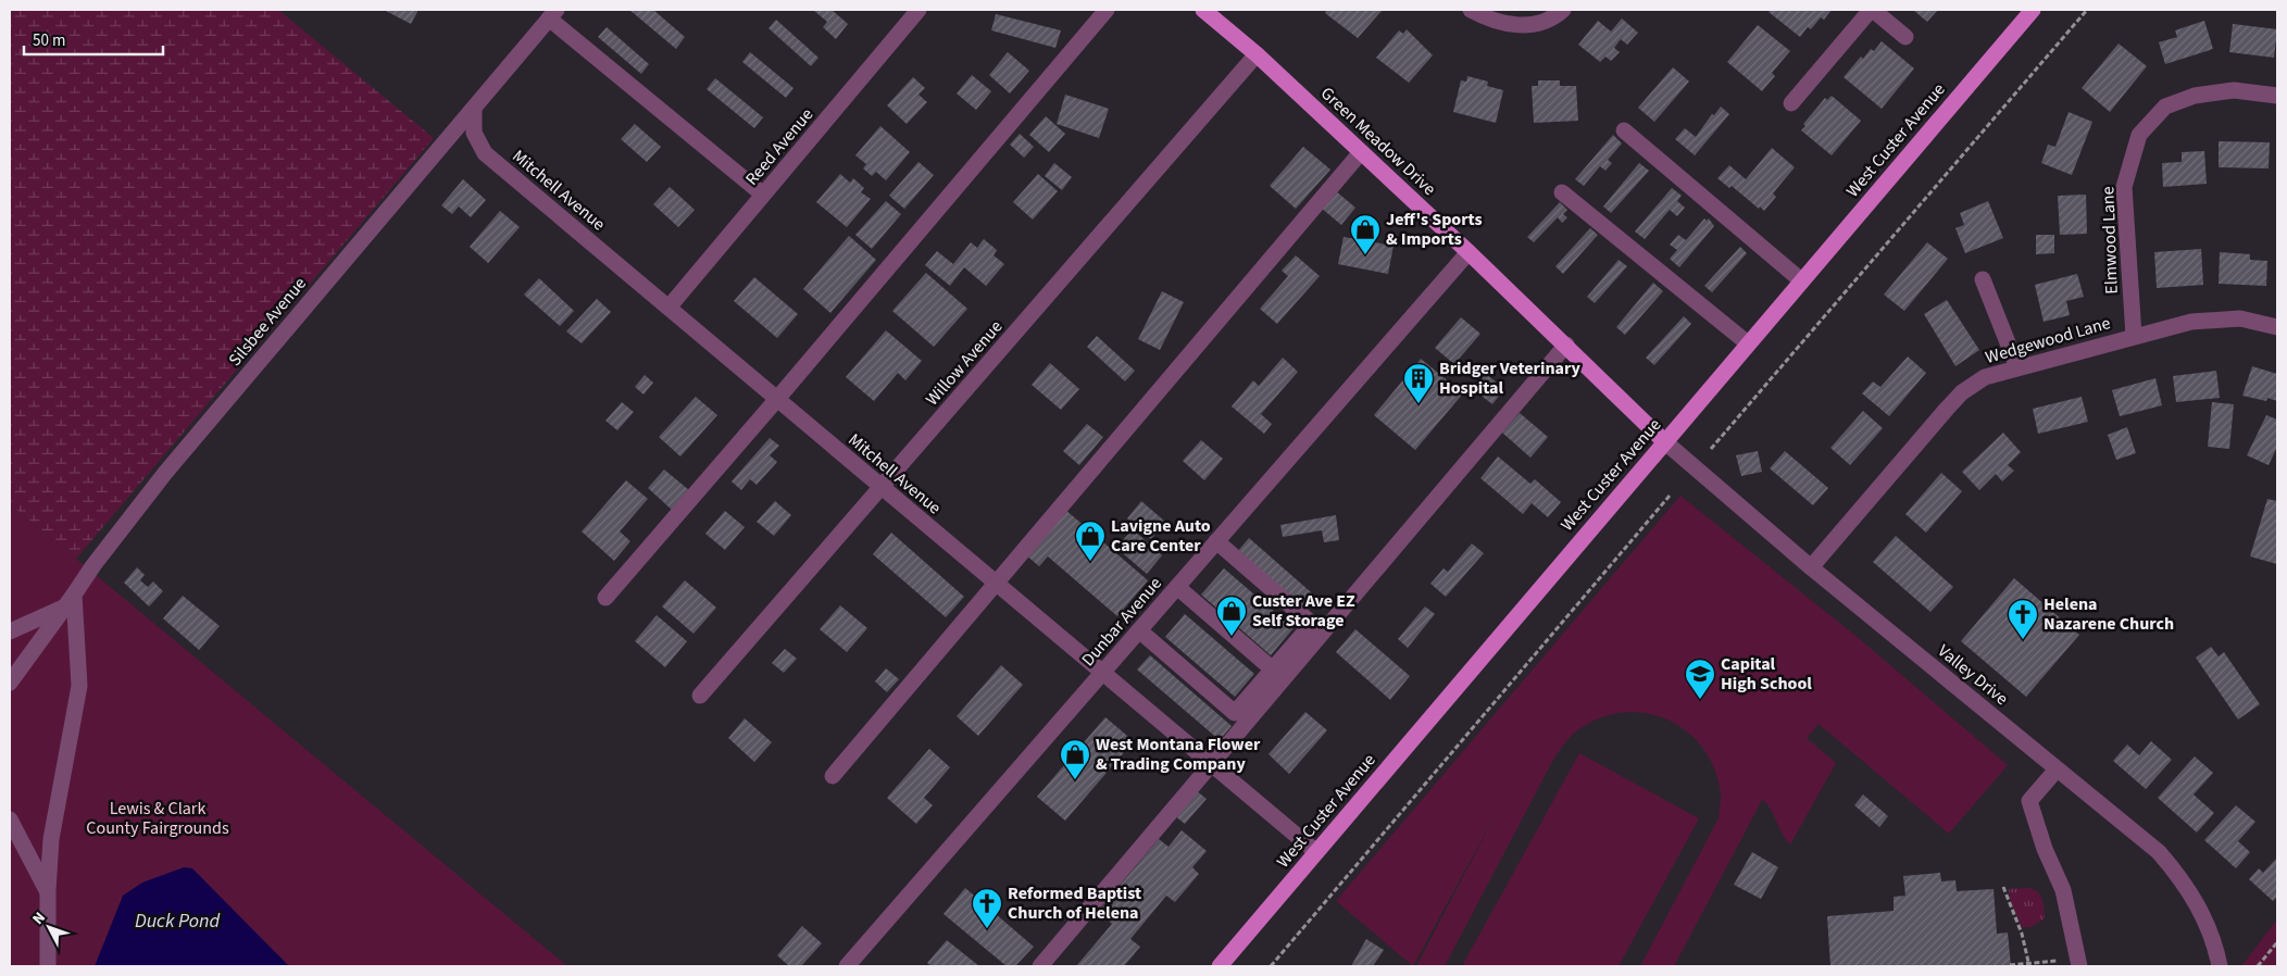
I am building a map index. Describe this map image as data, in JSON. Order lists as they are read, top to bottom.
{
  "streets": {
    "main road": ["West Custer Avenue", "Green Meadow Drive"],
    "street": [
      "Reed Avenue",
      "Mitchell Avenue",
      "Elmwood Lane",
      "Silsbee Avenue",
      "Wedgewood Lane",
      "Willow Avenue",
      "Dunbar Avenue",
      "Valley Drive"
    ]
  },
  "crossings": [
    ["West Custer Avenue", "Green Meadow Drive"],
    ["West Custer Avenue", "Mitchell Avenue"],
    ["West Custer Avenue", "Valley Drive"],
    ["Green Meadow Drive", "Willow Avenue"],
    ["Green Meadow Drive", "Dunbar Avenue"],
    ["Green Meadow Drive", "Valley Drive"],
    ["Reed Avenue", "Mitchell Avenue"],
    ["Mitchell Avenue", "Silsbee Avenue"],
    ["Mitchell Avenue", "Willow Avenue"],
    ["Mitchell Avenue", "Dunbar Avenue"],
    ["Elmwood Lane", "Wedgewood Lane"],
    ["Wedgewood Lane", "Valley Drive"]
  ],
  "water": ["Duck Pond"],
  "parks": ["Lewis & Clark County Fairgrounds"],
  "places": {
    "shop": [
      "Jeff's Sports & Imports",
      "Lavigne Auto Care Center",
      "Custer Ave EZ Self Storage",
      "West Montana Flower & Trading Company"
    ],
    "building": ["Bridger Veterinary Hospital"],
    "church": ["Helena Nazarene Church", "Reformed Baptist Church of Helena"],
    "school or university": ["Capital High School"]
  },
  "scale_bar": "50 m",
  "north": "top left"
}
